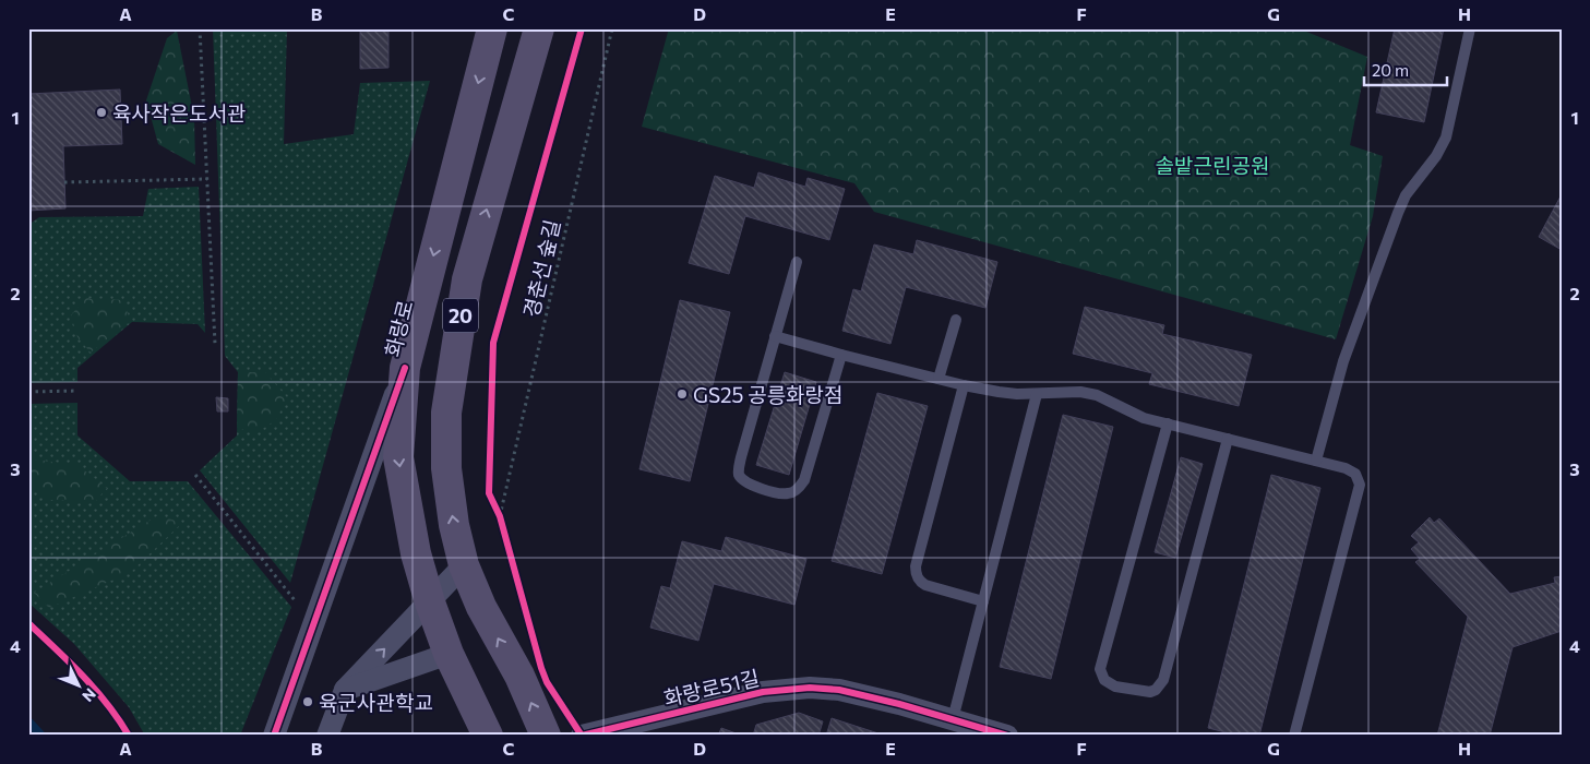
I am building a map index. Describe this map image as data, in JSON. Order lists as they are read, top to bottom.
{
  "streets": {
    "main road": ["20", "화랑로"],
    "street": ["화랑로51길"],
    "path": ["경춘선 숲길"]
  },
  "parks": ["솔밭근린공원"],
  "places": ["육사작은도서관", "GS25 공릉화랑점", "육군사관학교"],
  "scale_bar": "20 m",
  "north": "bottom right",
  "grid": {
    "columns": [
      "A",
      "B",
      "C",
      "D",
      "E",
      "F",
      "G",
      "H"
    ],
    "rows": [
      "1",
      "2",
      "3",
      "4"
    ]
  }
}
